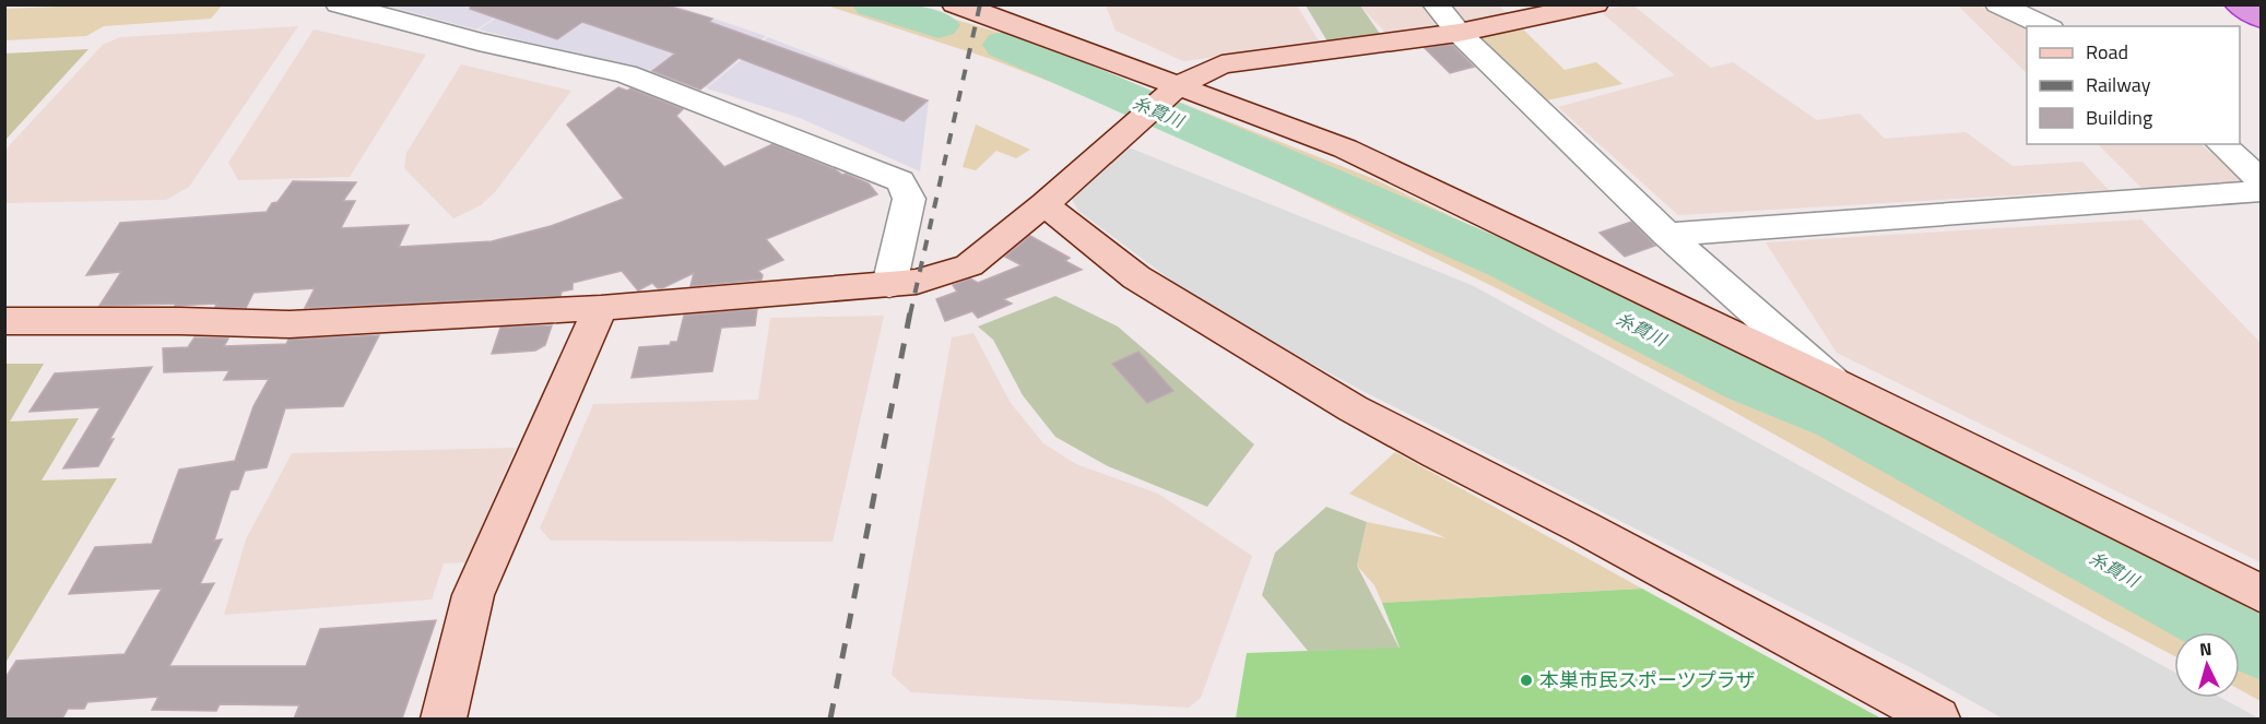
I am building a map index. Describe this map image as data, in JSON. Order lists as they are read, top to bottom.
{
  "water": ["糸貫川"],
  "places": ["本巣市民スポーツプラザ"],
  "legend": ["Road", "Railway", "Building"],
  "north": "top"
}
